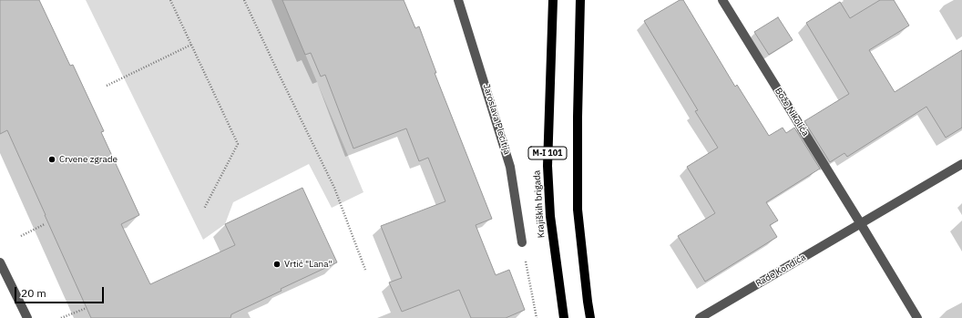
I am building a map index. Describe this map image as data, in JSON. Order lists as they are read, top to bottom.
{
  "streets": {
    "main road": ["M-I 101", "Krajiških brigada"],
    "street": ["Bože Nikolića", "Jaroslava Plecitija", "Rade Kondića"]
  },
  "crossings": [
    ["Bože Nikolića", "Rade Kondića"]
  ],
  "places": ["Crvene zgrade", "Vrtić \"Lana\""],
  "scale_bar": "20 m"
}
